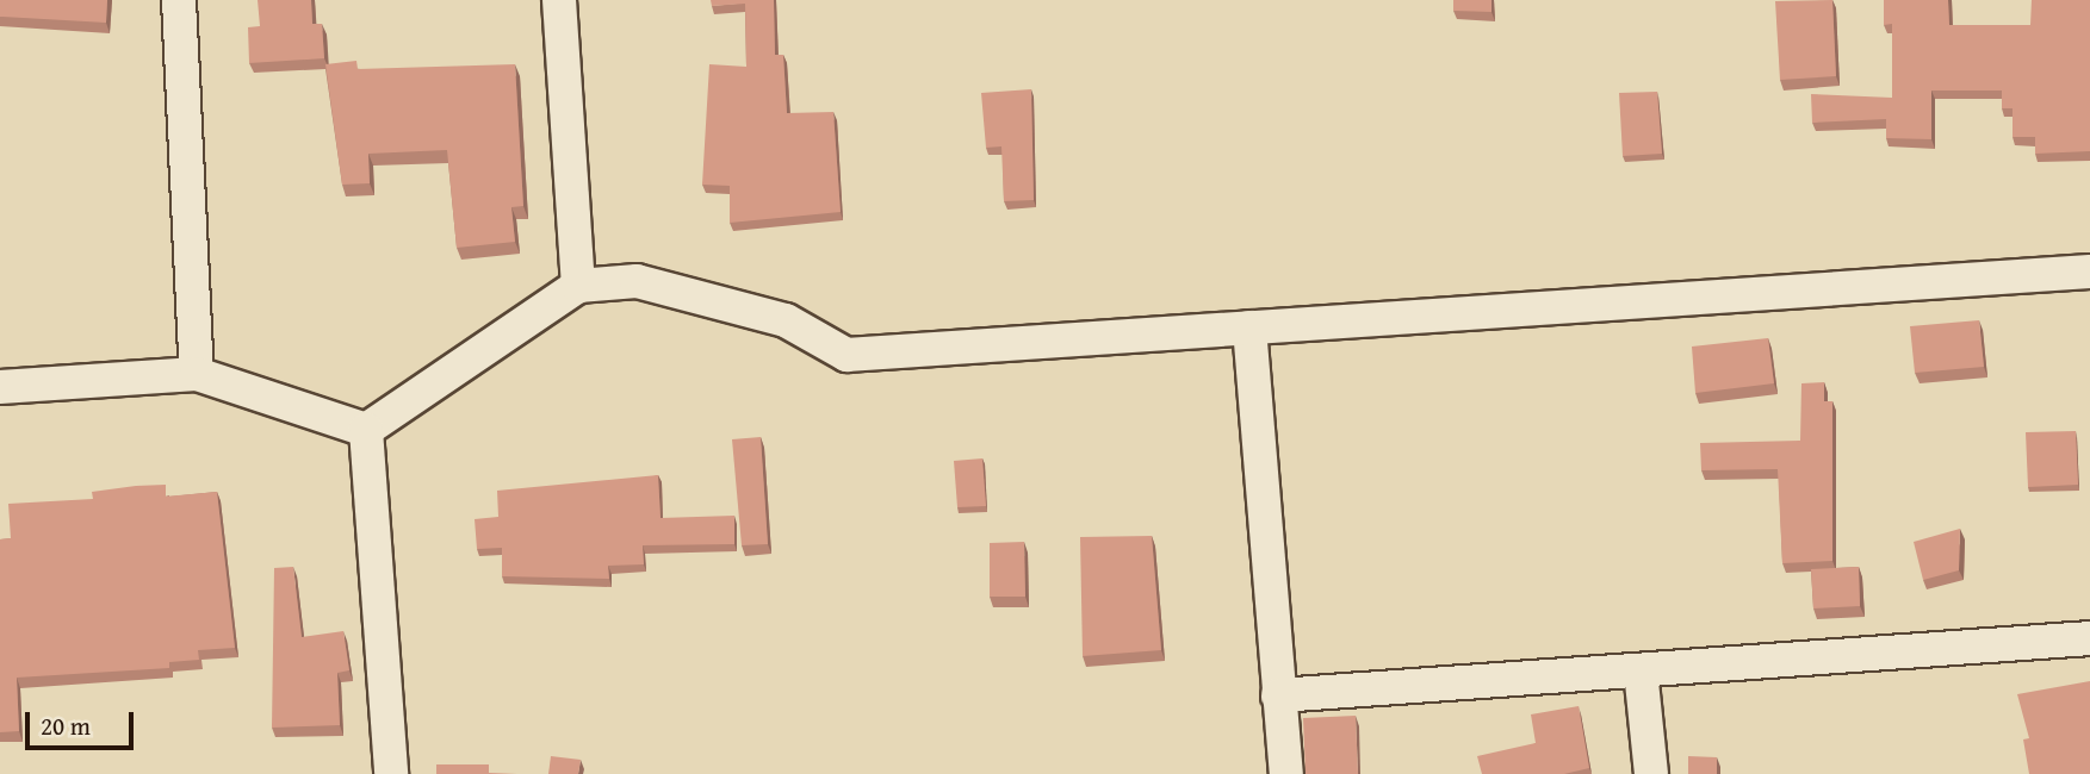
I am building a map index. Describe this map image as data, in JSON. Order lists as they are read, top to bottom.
{
  "scale_bar": "20 m"
}
